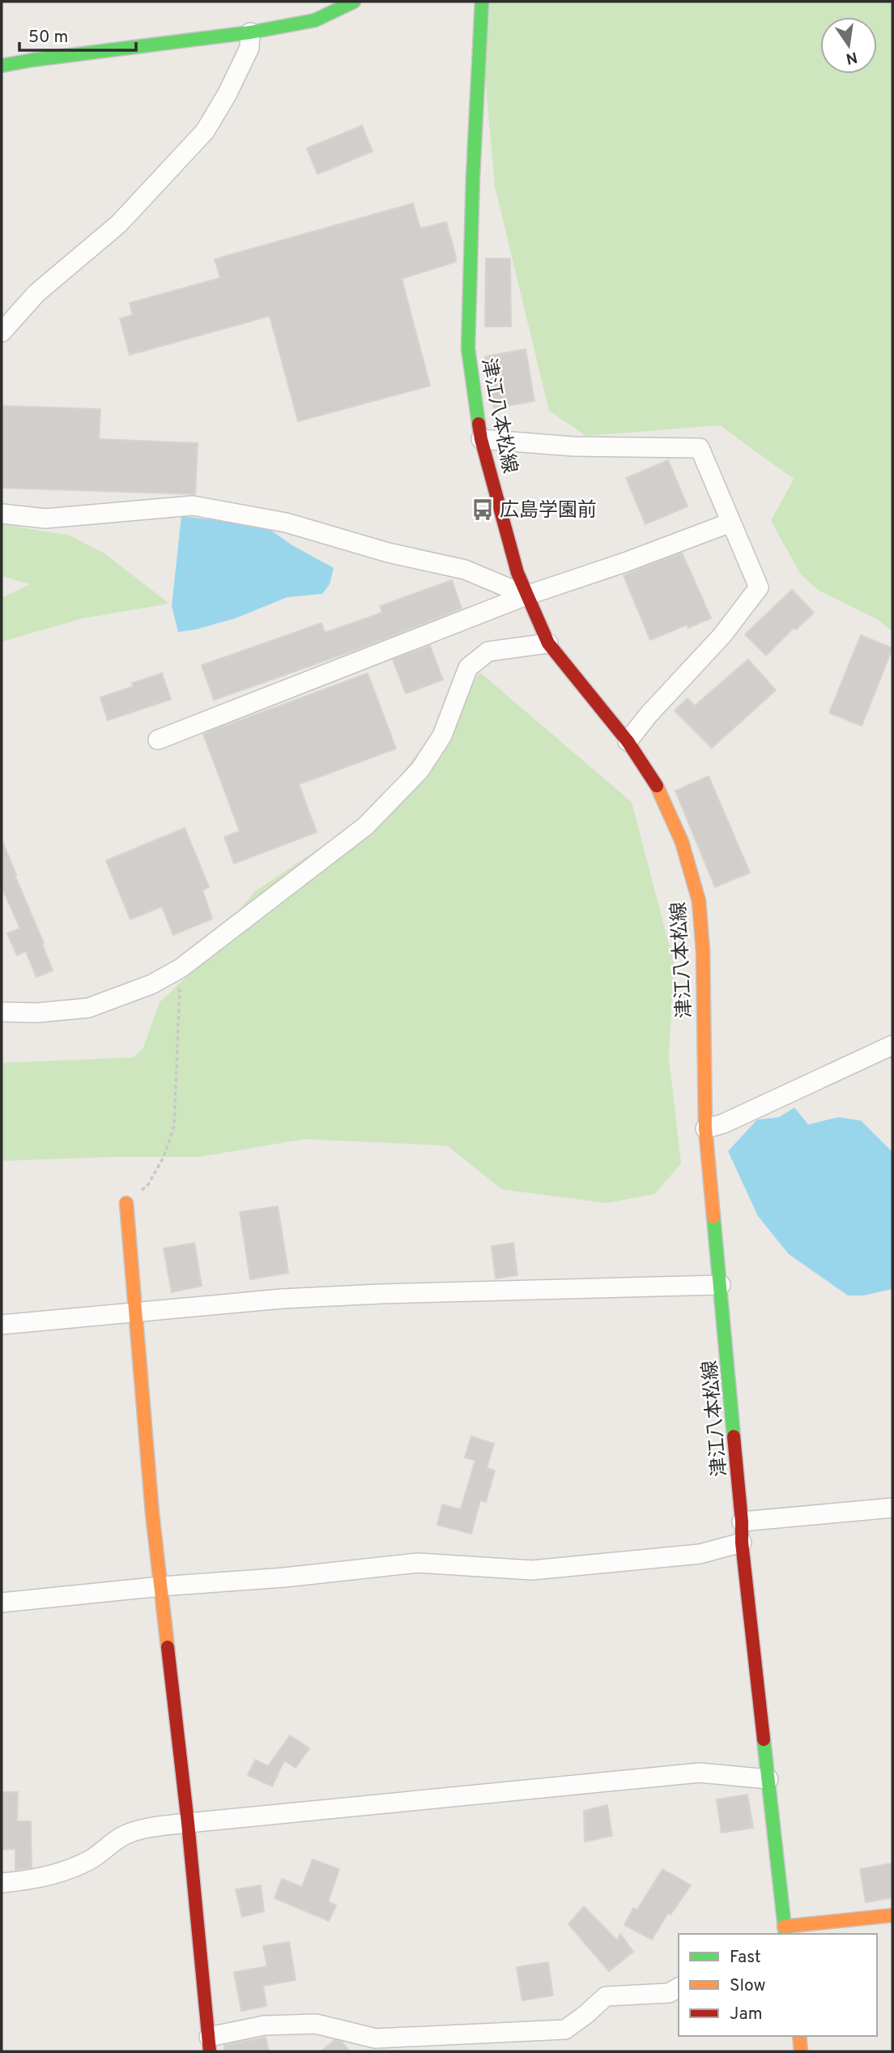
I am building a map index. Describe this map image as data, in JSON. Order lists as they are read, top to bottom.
{
  "streets": {
    "main road": ["津江八本松線"]
  },
  "places": {
    "bus stop": ["広島学園前"]
  },
  "legend": ["Fast", "Slow", "Jam"],
  "scale_bar": "50 m",
  "north": "bottom"
}
